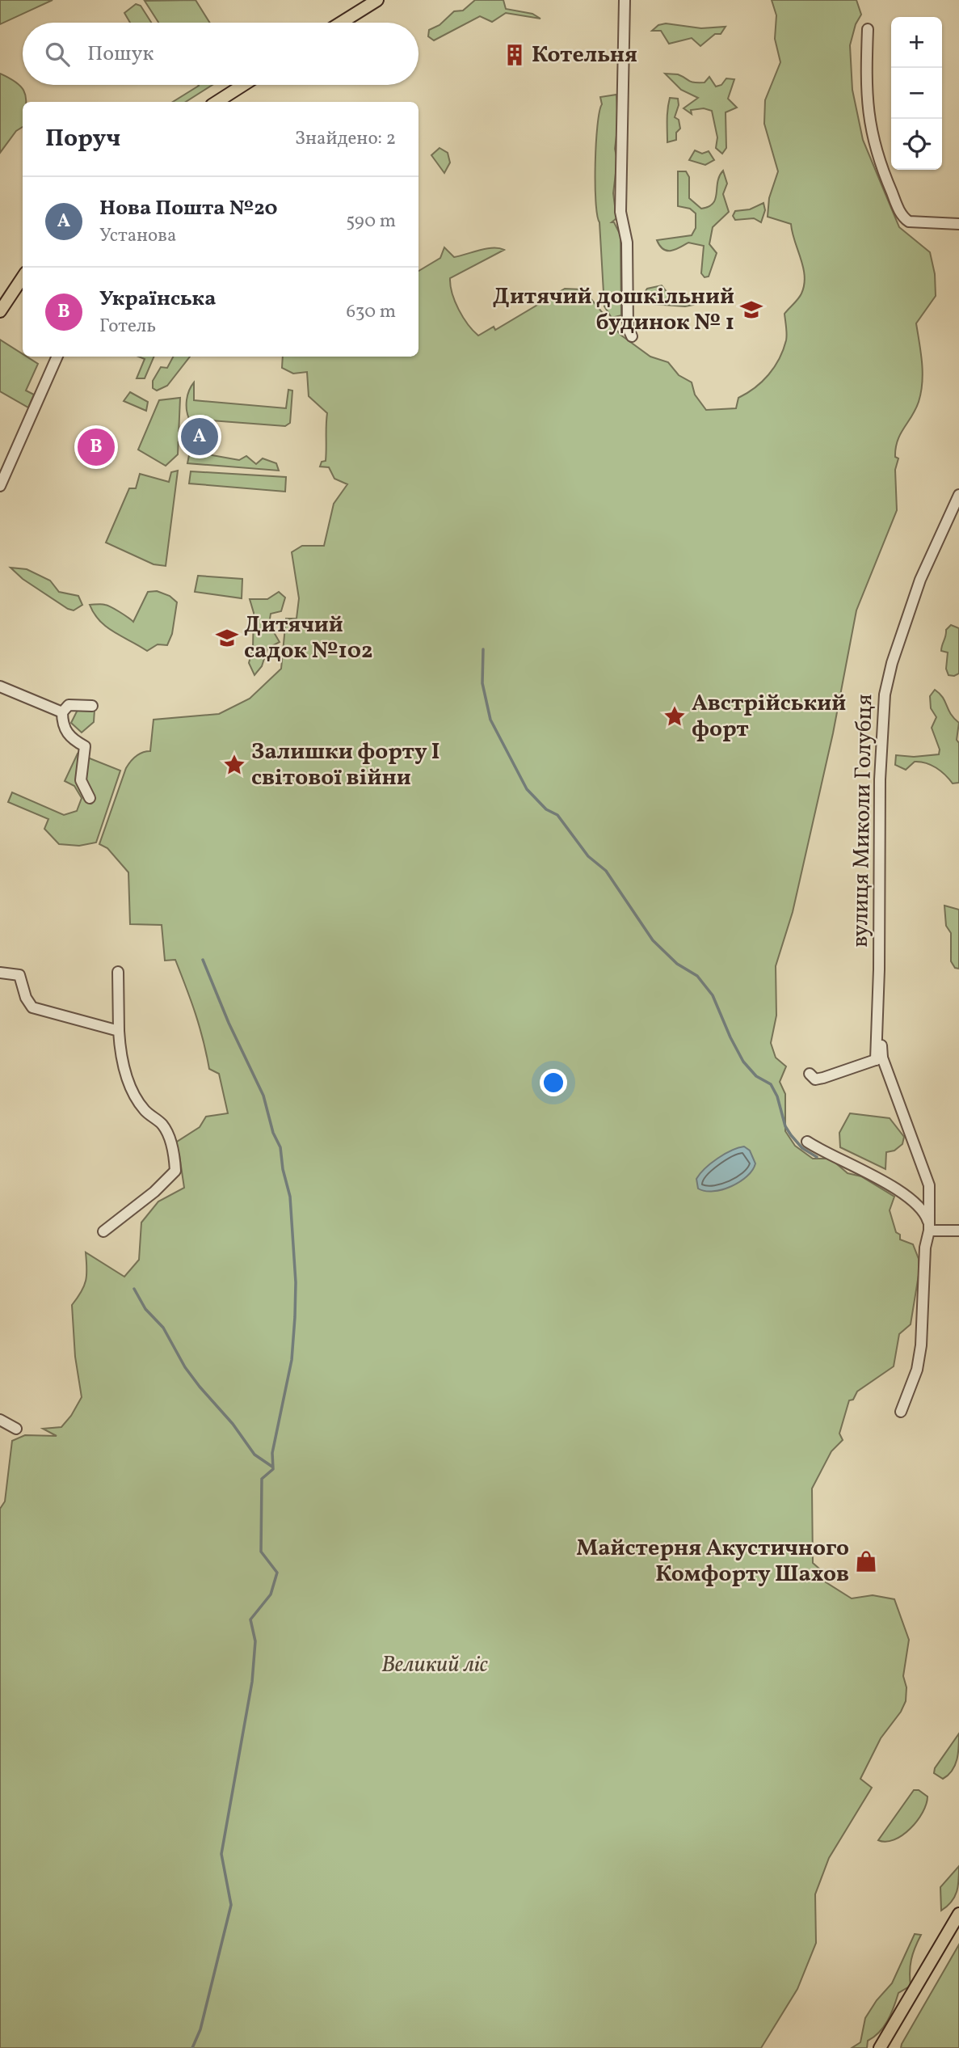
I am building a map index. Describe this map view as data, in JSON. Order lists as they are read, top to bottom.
{
  "streets": {
    "street": ["вулиця Миколи Голубця"]
  },
  "parks": ["Великий ліс"],
  "places": {
    "building": ["Котельня"],
    "school or university": ["Дитячий дошкільний будинок № 1", "Дитячий садок №102"],
    "place": ["Австрійський форт", "Залишки форту І світової війни"],
    "shop": ["Майстерня Акустичного Комфорту Шахов"]
  },
  "page": {
    "map_buttons": ["+", "−"],
    "search": "Пошук",
    "heading": ["Поруч", "Знайдено: 2"],
    "list": [
      {
        "mark": "A",
        "name": "Нова Пошта №20",
        "note": "Установа",
        "value": "590 m"
      },
      {
        "mark": "B",
        "name": "Українська",
        "note": "Готель",
        "value": "630 m"
      }
    ],
    "pins": ["A", "B"]
  }
}
